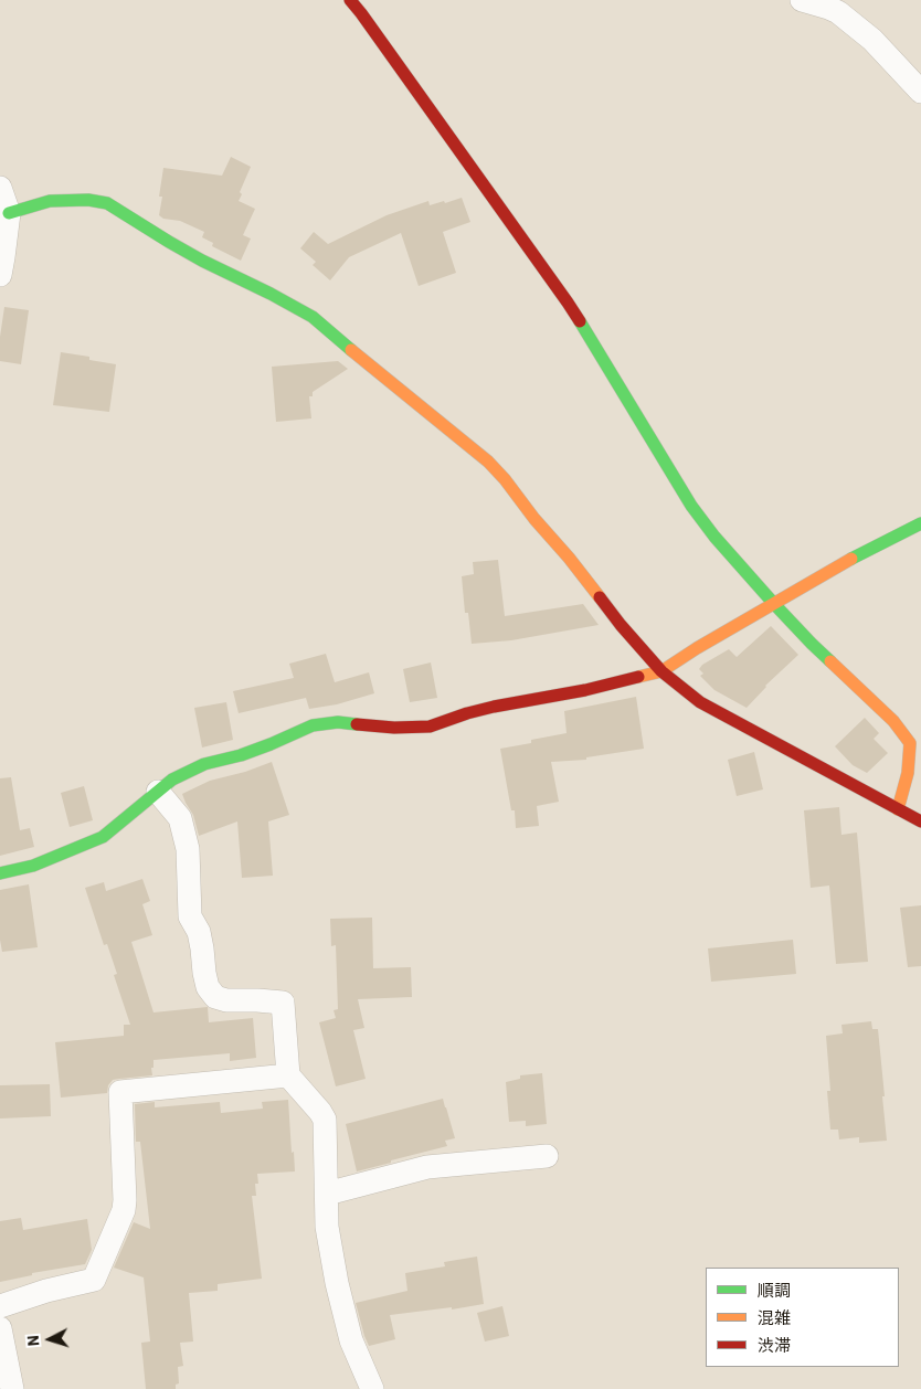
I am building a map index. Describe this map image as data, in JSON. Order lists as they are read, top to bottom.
{
  "legend": ["順調", "混雑", "渋滞"],
  "north": "left"
}
